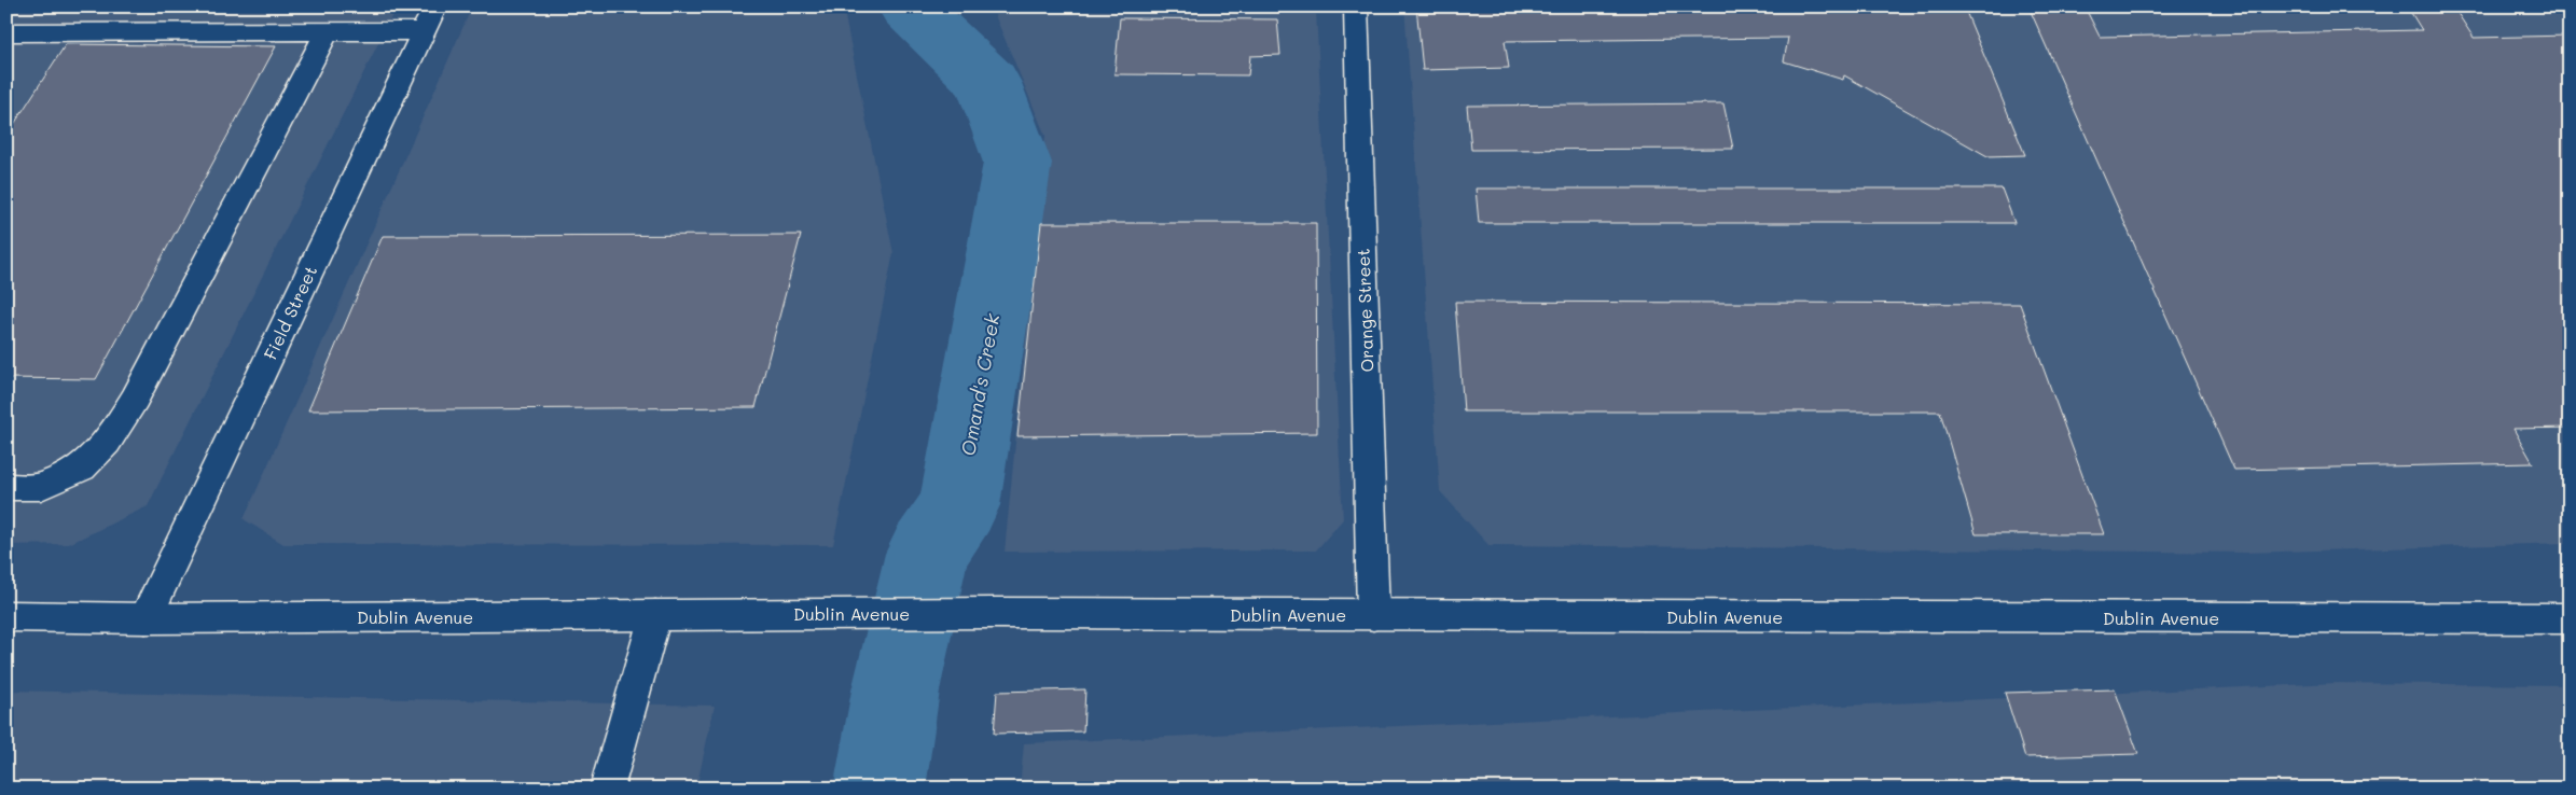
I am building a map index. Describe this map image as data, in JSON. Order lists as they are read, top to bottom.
{
  "streets": {
    "main road": ["Orange Street", "Field Street", "Dublin Avenue"]
  },
  "crossings": [
    ["Orange Street", "Dublin Avenue"],
    ["Field Street", "Dublin Avenue"]
  ],
  "water": ["Omand's Creek"]
}
